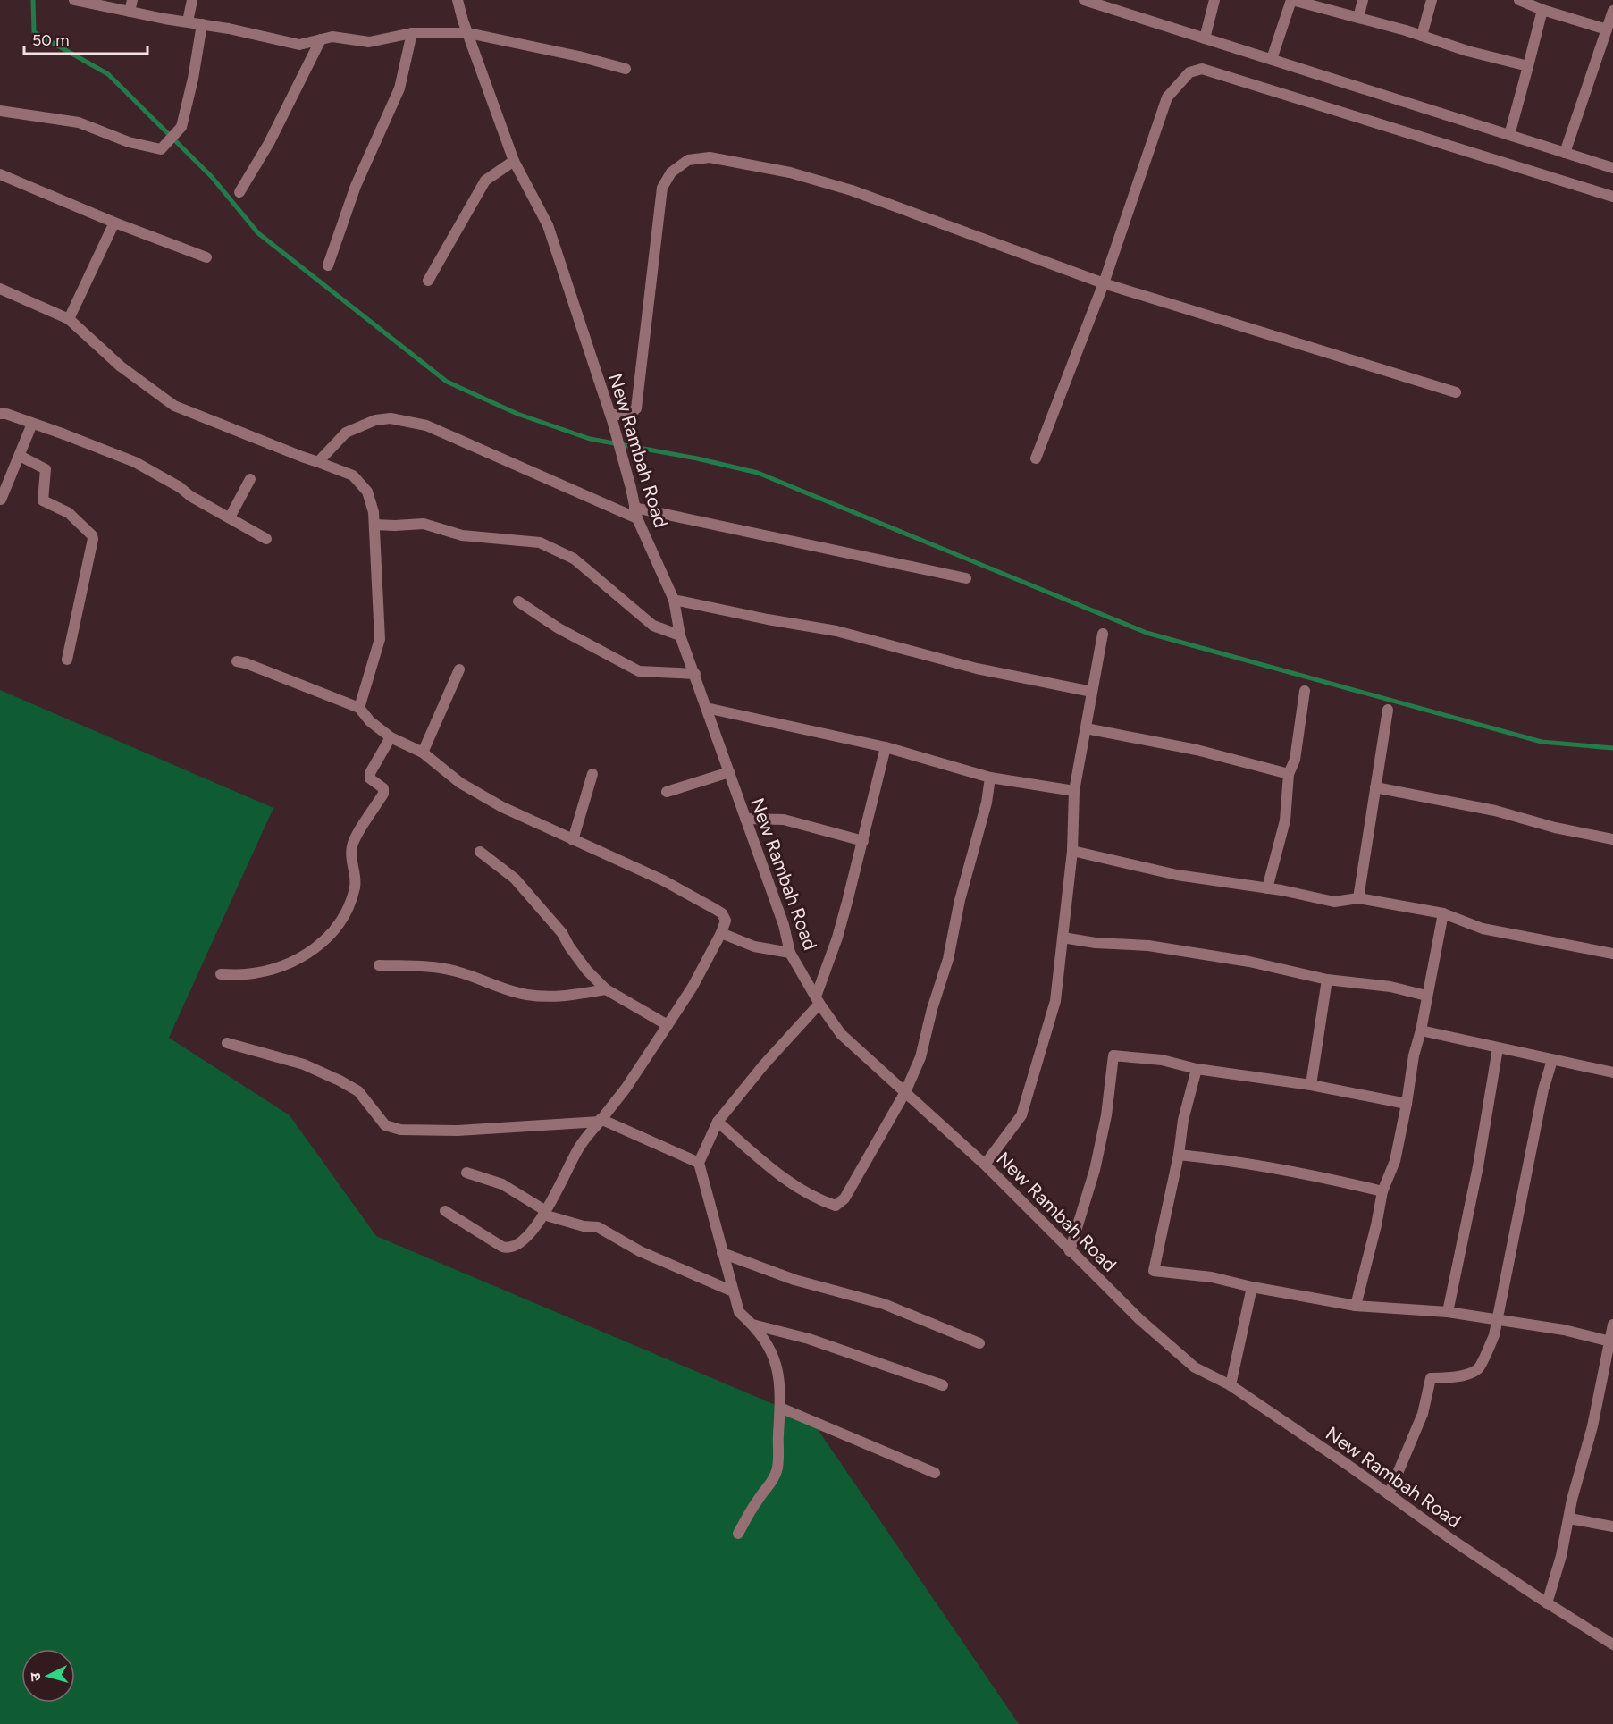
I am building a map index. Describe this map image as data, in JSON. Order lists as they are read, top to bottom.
{
  "streets": {
    "street": ["New Rambah Road"]
  },
  "scale_bar": "50 m",
  "north": "left"
}
